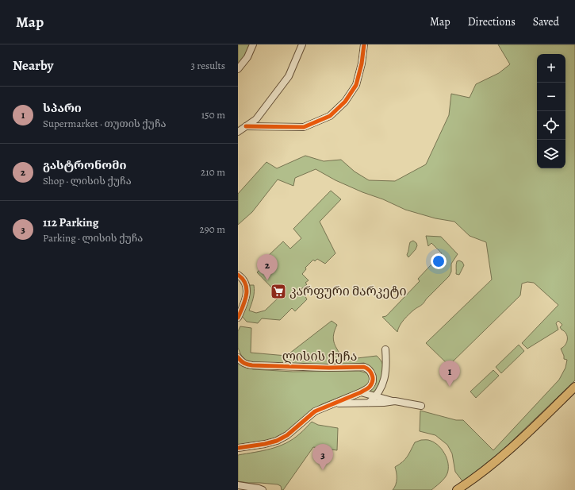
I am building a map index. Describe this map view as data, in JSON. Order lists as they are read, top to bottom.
{
  "streets": {
    "street": ["ლისის ქუჩა"]
  },
  "places": {
    "supermarket": ["კარფური მარკეტი"]
  },
  "page": {
    "header": "Map",
    "nav": ["Map", "Directions", "Saved"],
    "heading": ["Nearby", "3 results"],
    "map_buttons": ["+", "−"],
    "list": [
      {
        "mark": "1",
        "name": "სპარი",
        "note": "Supermarket · თუთის ქუჩა",
        "value": "150 m"
      },
      {
        "mark": "2",
        "name": "გასტრონომი",
        "note": "Shop · ლისის ქუჩა",
        "value": "210 m"
      },
      {
        "mark": "3",
        "name": "112 Parking",
        "note": "Parking · ლისის ქუჩა",
        "value": "290 m"
      }
    ],
    "pins": ["2", "1", "3"]
  }
}
